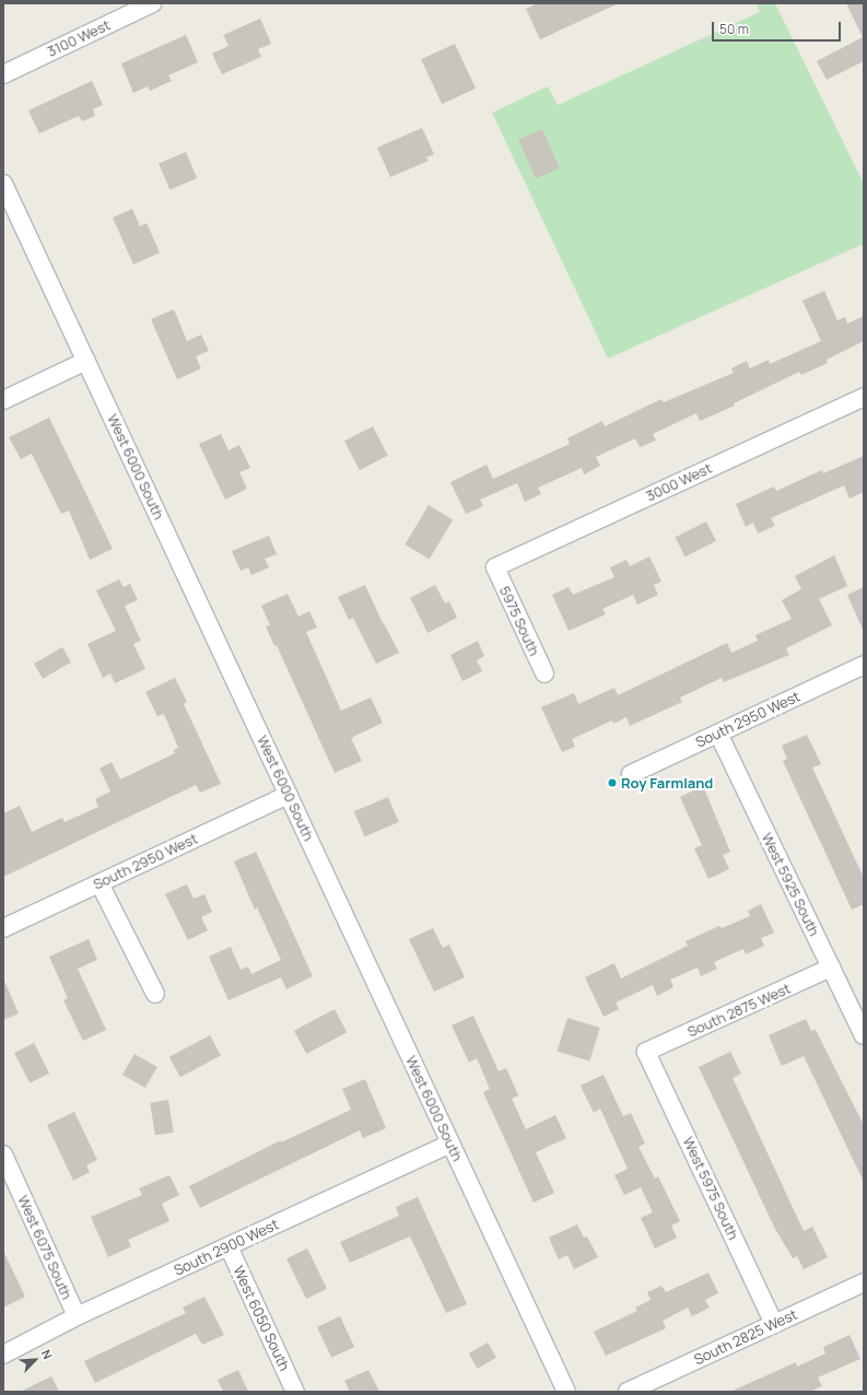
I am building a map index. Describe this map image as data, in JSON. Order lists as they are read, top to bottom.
{
  "streets": {
    "street": [
      "3100 West",
      "West 6000 South",
      "3000 West",
      "5975 South",
      "South 2950 West",
      "West 5925 South",
      "South 2875 West",
      "West 5975 South",
      "West 6075 South",
      "South 2900 West",
      "West 6050 South",
      "South 2825 West"
    ]
  },
  "crossings": [
    ["West 6000 South", "South 2950 West"],
    ["West 6000 South", "South 2900 West"],
    ["3000 West", "5975 South"],
    ["South 2950 West", "West 5925 South"],
    ["West 5925 South", "South 2875 West"],
    ["South 2875 West", "West 5975 South"],
    ["West 5975 South", "South 2825 West"],
    ["West 6075 South", "South 2900 West"],
    ["South 2900 West", "West 6050 South"]
  ],
  "places": ["Roy Farmland"],
  "scale_bar": "50 m",
  "north": "top right"
}
